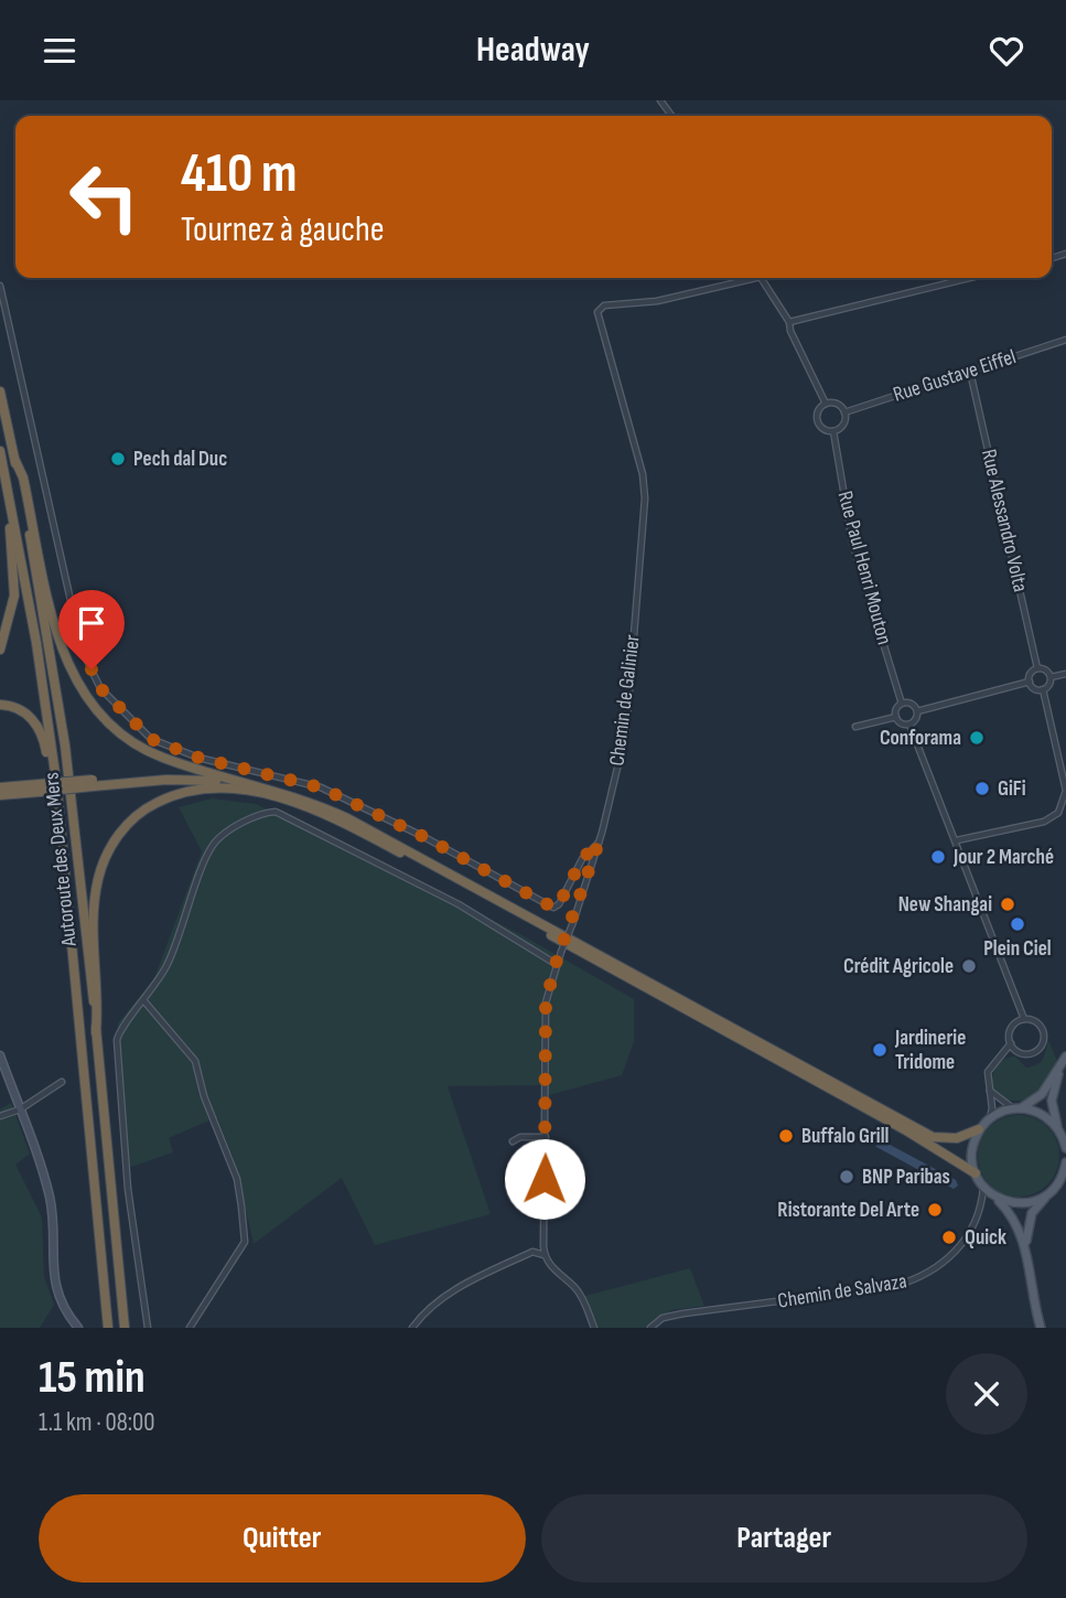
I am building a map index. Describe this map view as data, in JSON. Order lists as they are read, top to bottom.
{
  "streets": {
    "highway": ["Autoroute des Deux Mers"],
    "street": [
      "Rue Gustave Eiffel",
      "Rue Alessandro Volta",
      "Rue Paul Henri Mouton",
      "Chemin de Galinier",
      "Chemin de Salvaza"
    ]
  },
  "crossings": [
    ["Rue Gustave Eiffel", "Rue Alessandro Volta"],
    ["Rue Gustave Eiffel", "Rue Paul Henri Mouton"]
  ],
  "places": [
    "Pech dal Duc",
    "Conforama",
    "GiFi",
    "Jour 2 Marché",
    "New Shangai",
    "Plein Ciel",
    "Crédit Agricole",
    "Jardinerie Tridome",
    "Buffalo Grill",
    "BNP Paribas",
    "Ristorante Del Arte",
    "Quick"
  ],
  "page": {
    "header": "Headway",
    "turn": ["410 m", "Tournez à gauche"],
    "heading": ["15 min", "1.1 km · 08:00"],
    "buttons": ["Quitter", "Partager"]
  }
}
